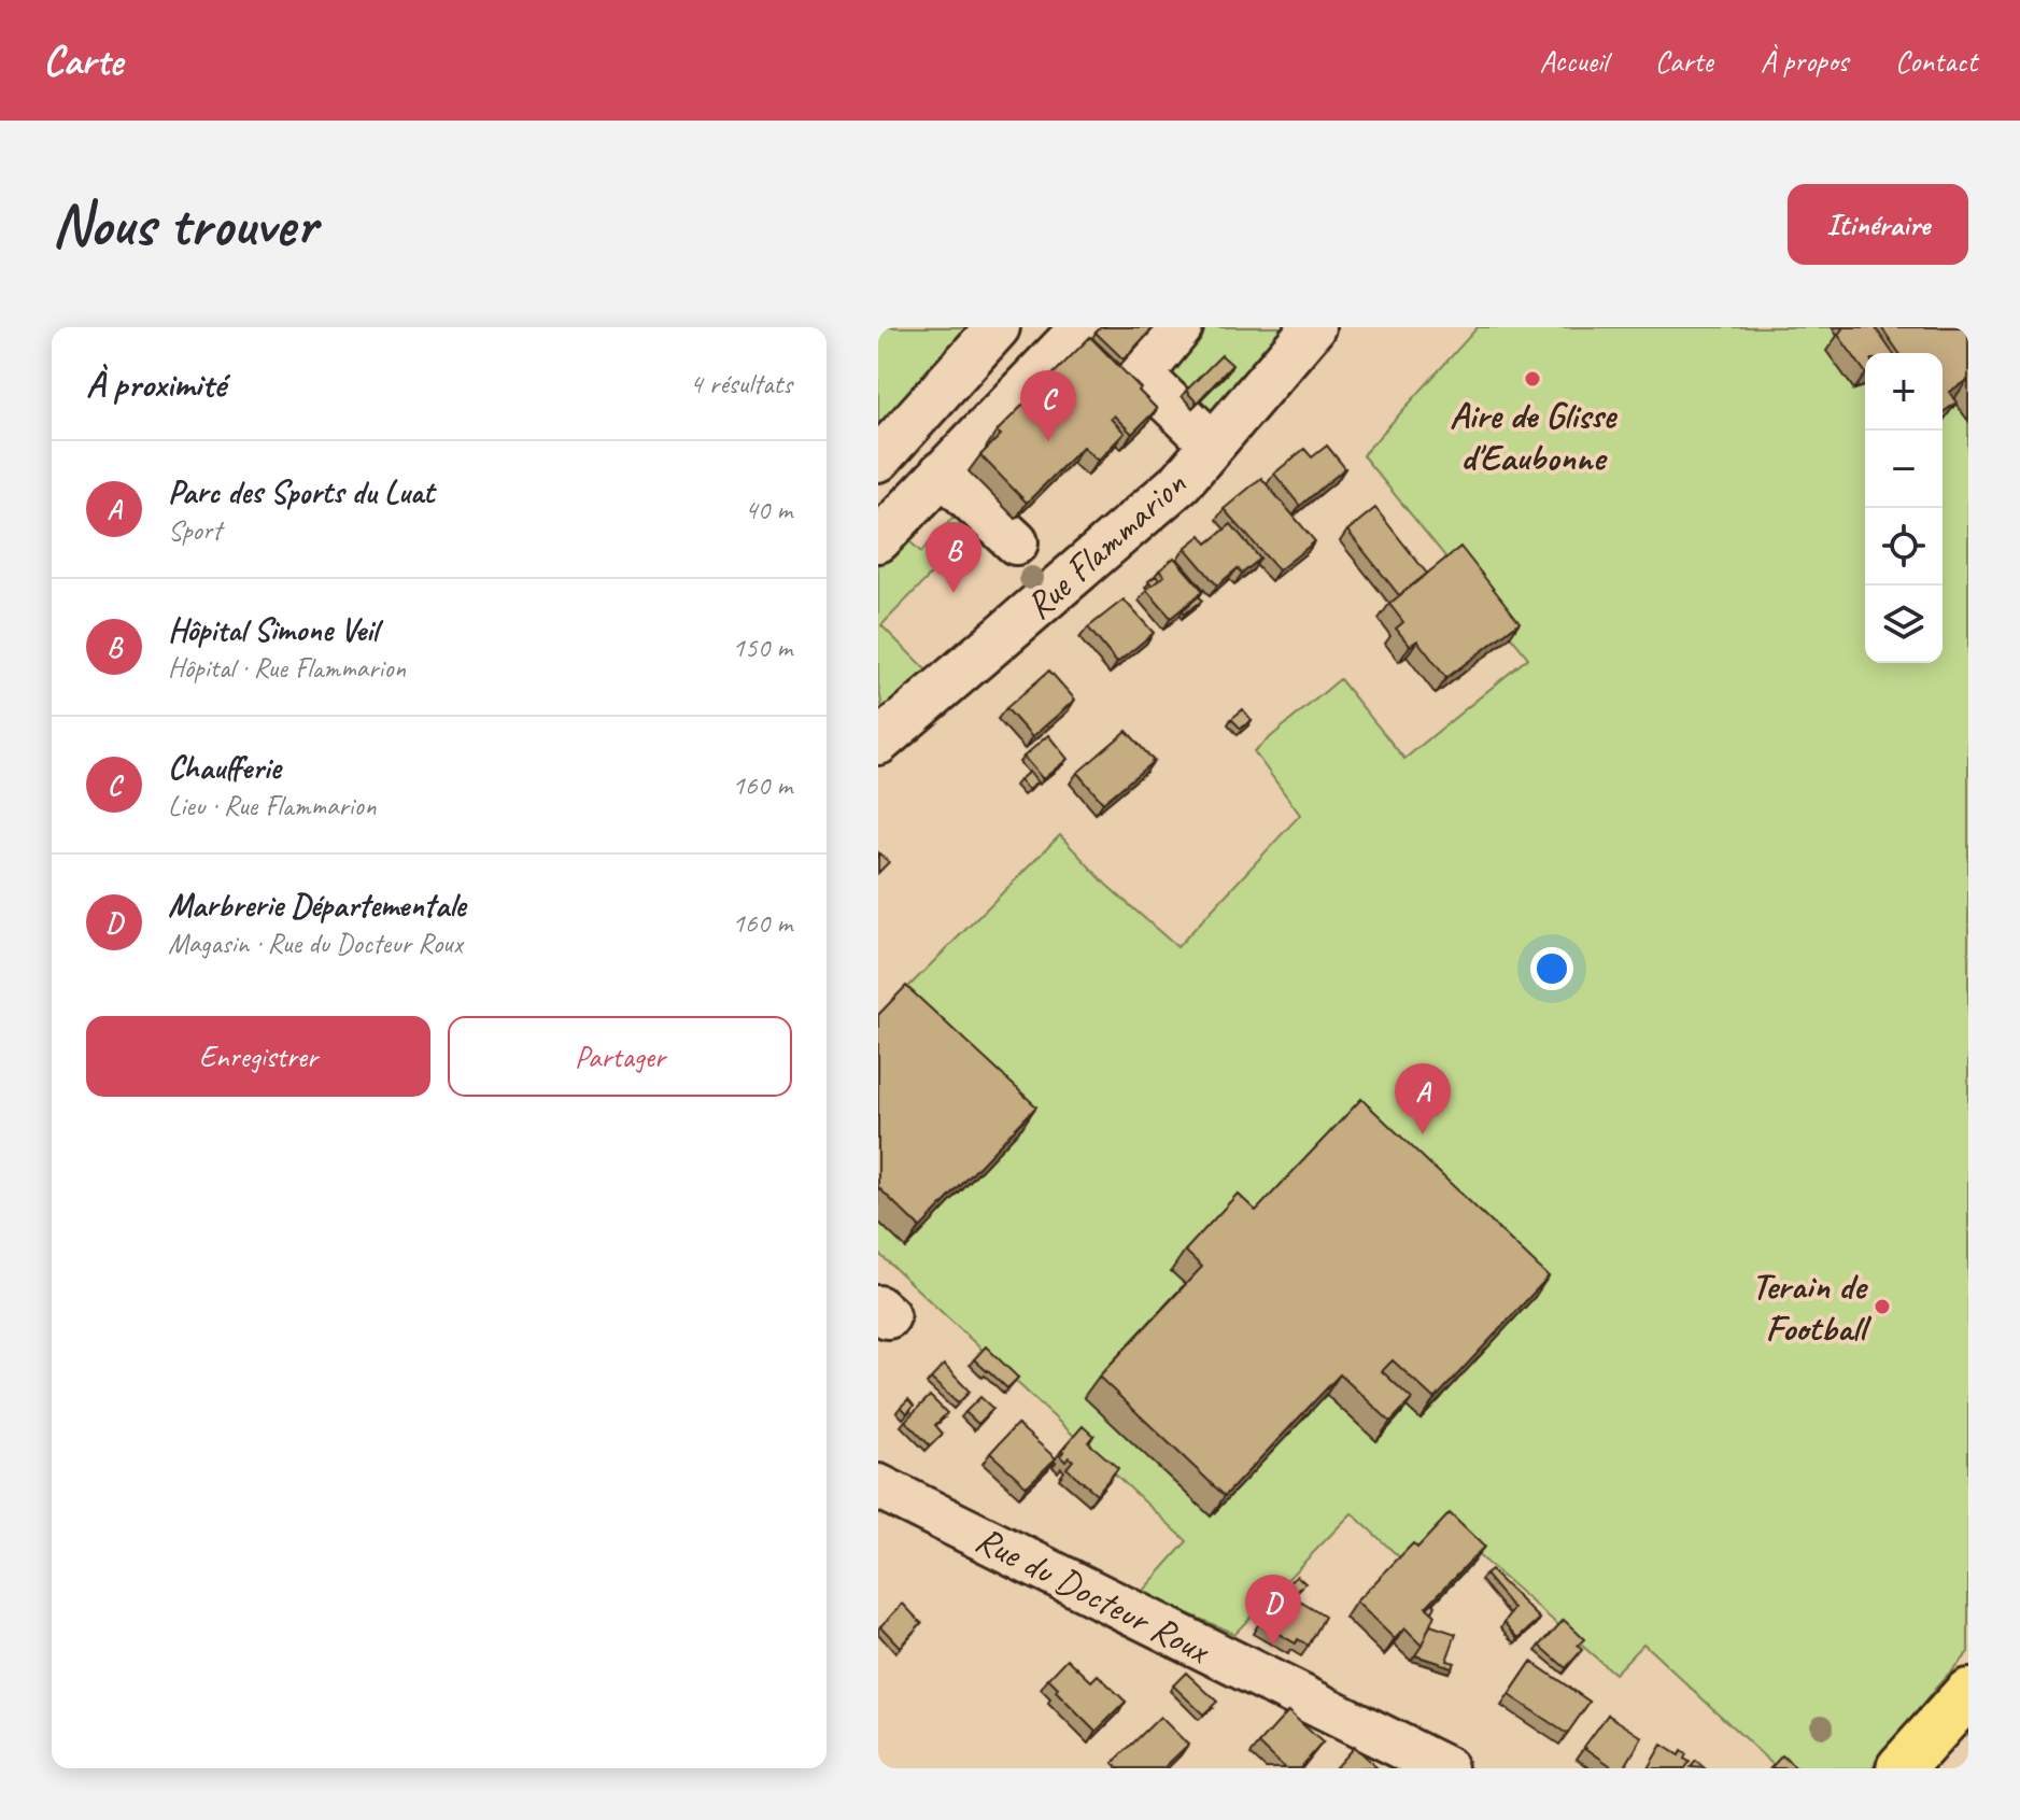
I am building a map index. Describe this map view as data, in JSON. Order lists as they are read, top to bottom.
{
  "streets": {
    "street": ["Rue Flammarion", "Rue du Docteur Roux"]
  },
  "places": ["Aire de Glisse d'Eaubonne", "Terain de Football"],
  "page": {
    "header": "Carte",
    "nav": [
      "Accueil",
      "Carte",
      "À propos",
      "Contact"
    ],
    "buttons": [
      "Itinéraire",
      ["Enregistrer", "Partager"]
    ],
    "title": "Nous trouver",
    "heading": ["À proximité", "4 résultats"],
    "map_buttons": ["+", "−"],
    "pins": [
      "C",
      "B",
      "A",
      "D"
    ],
    "list": [
      {
        "mark": "A",
        "name": "Parc des Sports du Luat",
        "note": "Sport",
        "value": "40 m"
      },
      {
        "mark": "B",
        "name": "Hôpital Simone Veil",
        "note": "Hôpital · Rue Flammarion",
        "value": "150 m"
      },
      {
        "mark": "C",
        "name": "Chaufferie",
        "note": "Lieu · Rue Flammarion",
        "value": "160 m"
      },
      {
        "mark": "D",
        "name": "Marbrerie Départementale",
        "note": "Magasin · Rue du Docteur Roux",
        "value": "160 m"
      }
    ]
  }
}
